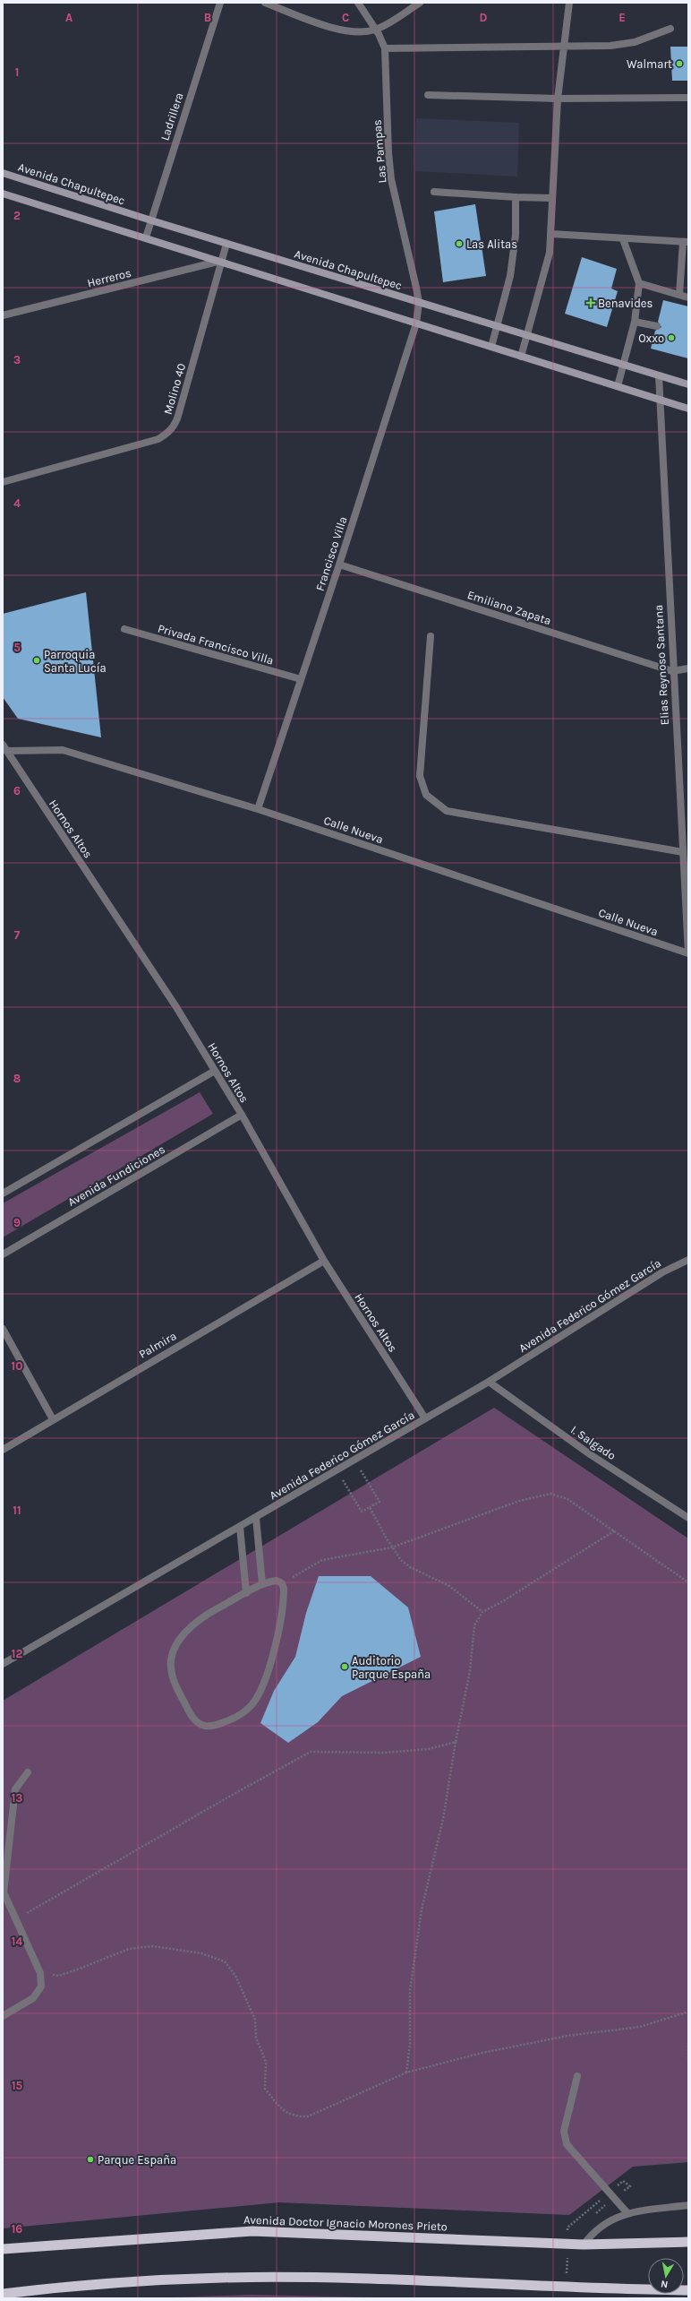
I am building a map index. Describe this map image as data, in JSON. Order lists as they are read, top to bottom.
{
  "streets": {
    "highway": ["Avenida Doctor Ignacio Morones Prieto"],
    "main road": ["Avenida Chapultepec"],
    "street": [
      "Ladrillera",
      "Las Pampas",
      "Herreros",
      "Molino 40",
      "Francisco Villa",
      "Emiliano Zapata",
      "Privada Francisco Villa",
      "Elias Reynoso Santana",
      "Hornos Altos",
      "Calle Nueva",
      "Avenida Fundiciones",
      "Avenida Federico Gómez García",
      "Palmira",
      "I. Salgado"
    ]
  },
  "crossings": [
    ["Ladrillera", "Avenida Chapultepec"],
    ["Las Pampas", "Avenida Chapultepec"],
    ["Las Pampas", "Francisco Villa"],
    ["Avenida Chapultepec", "Molino 40"],
    ["Avenida Chapultepec", "Francisco Villa"],
    ["Avenida Chapultepec", "Elias Reynoso Santana"],
    ["Herreros", "Molino 40"],
    ["Francisco Villa", "Emiliano Zapata"],
    ["Francisco Villa", "Privada Francisco Villa"],
    ["Francisco Villa", "Calle Nueva"],
    ["Emiliano Zapata", "Elias Reynoso Santana"],
    ["Elias Reynoso Santana", "Calle Nueva"],
    ["Hornos Altos", "Calle Nueva"],
    ["Hornos Altos", "Avenida Fundiciones"],
    ["Hornos Altos", "Avenida Federico Gómez García"],
    ["Hornos Altos", "Palmira"],
    ["Avenida Federico Gómez García", "I. Salgado"]
  ],
  "places": {
    "other": [
      "Walmart",
      "Las Alitas",
      "Oxxo",
      "Parroquia Santa Lucía",
      "Auditorio Parque España",
      "Parque España"
    ],
    "health": ["Benavides"]
  },
  "north": "bottom",
  "grid": {
    "columns": [
      "A",
      "B",
      "C",
      "D",
      "E"
    ],
    "rows": [
      "1",
      "2",
      "3",
      "4",
      "5",
      "6",
      "7",
      "8",
      "9",
      "10",
      "11",
      "12",
      "13",
      "14",
      "15",
      "16"
    ]
  }
}
